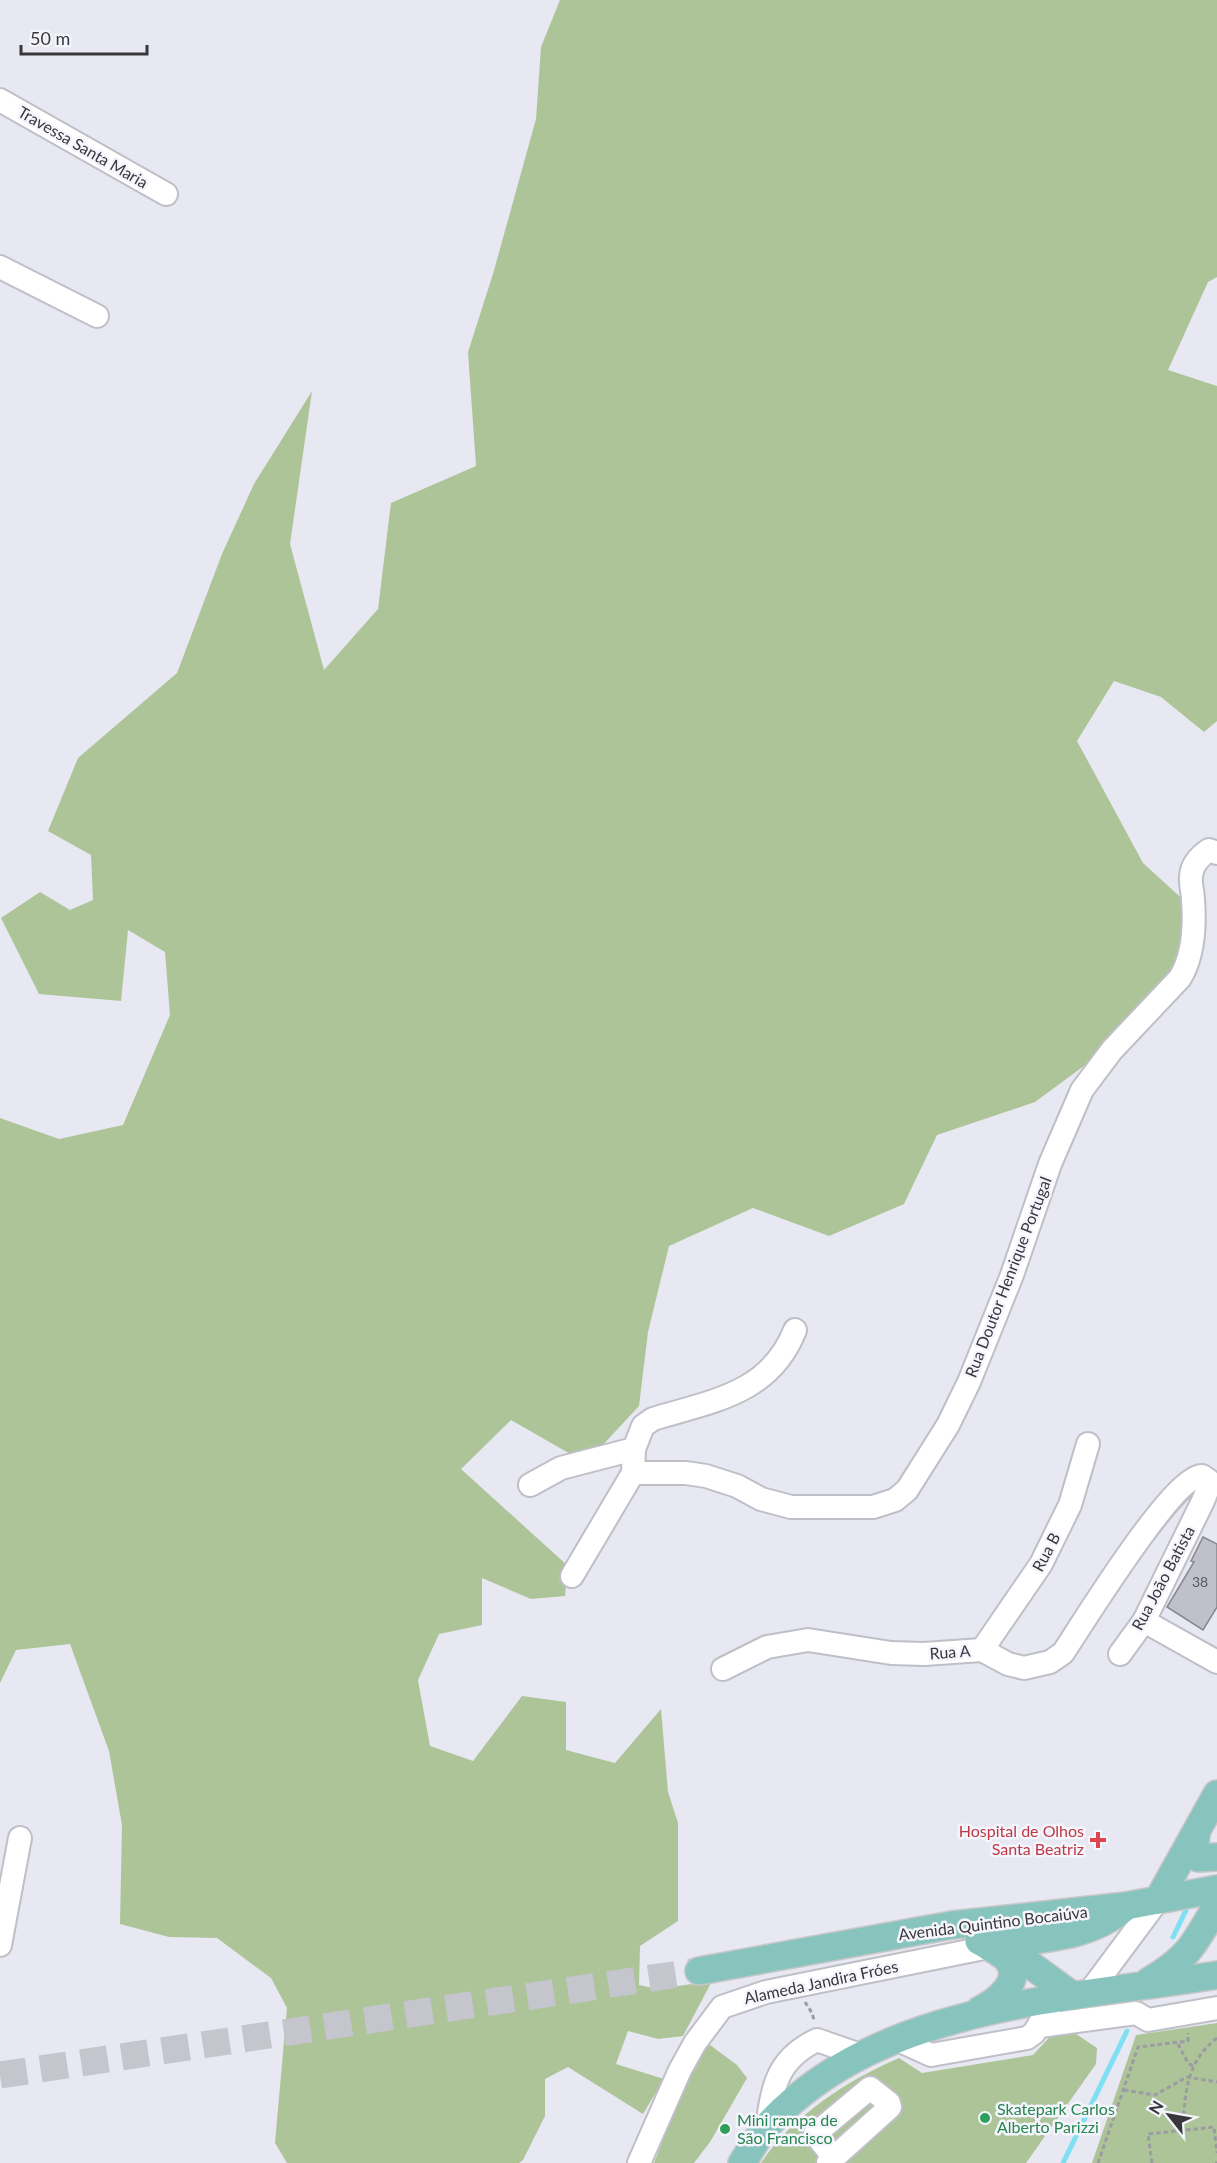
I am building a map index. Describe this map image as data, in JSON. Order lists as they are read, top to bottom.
{
  "streets": {
    "main road": ["Avenida Quintino Bocaiúva"],
    "street": [
      "Travessa Santa Maria",
      "Rua Doutor Henrique Portugal",
      "Rua B",
      "Rua João Batista",
      "Rua A",
      "Alameda Jandira Fróes"
    ]
  },
  "crossings": [
    ["Rua B", "Rua A"],
    ["Rua João Batista", "Rua A"]
  ],
  "places": {
    "health": ["Hospital de Olhos Santa Beatriz"],
    "other": ["Skatepark Carlos Alberto Parizzi", "Mini rampa de São Francisco"]
  },
  "house_numbers": ["38"],
  "scale_bar": "50 m",
  "north": "top left"
}
